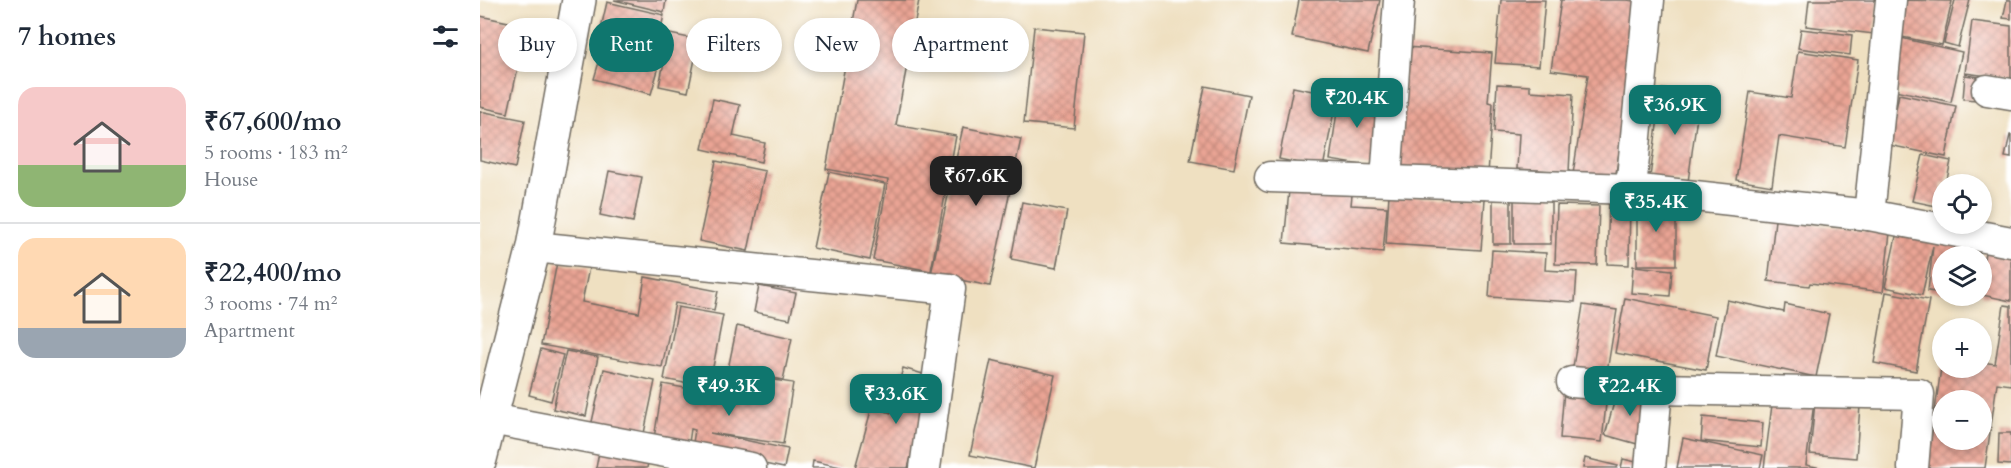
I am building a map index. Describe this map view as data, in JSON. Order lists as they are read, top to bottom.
{
  "page": {
    "heading": "7 homes",
    "chip": [
      "Buy",
      "Rent",
      "Filters",
      "New",
      "Apartment"
    ],
    "list": [
      {
        "name": "₹67,600/mo",
        "note": "5 rooms · 183 m² · House"
      },
      {
        "name": "₹22,400/mo",
        "note": "3 rooms · 74 m² · Apartment"
      }
    ],
    "price": [
      "₹20.4K",
      "₹36.9K",
      "₹67.6K",
      "₹35.4K",
      "₹49.3K",
      "₹22.4K",
      "₹33.6K"
    ],
    "map_buttons": ["+", "−"]
  }
}
